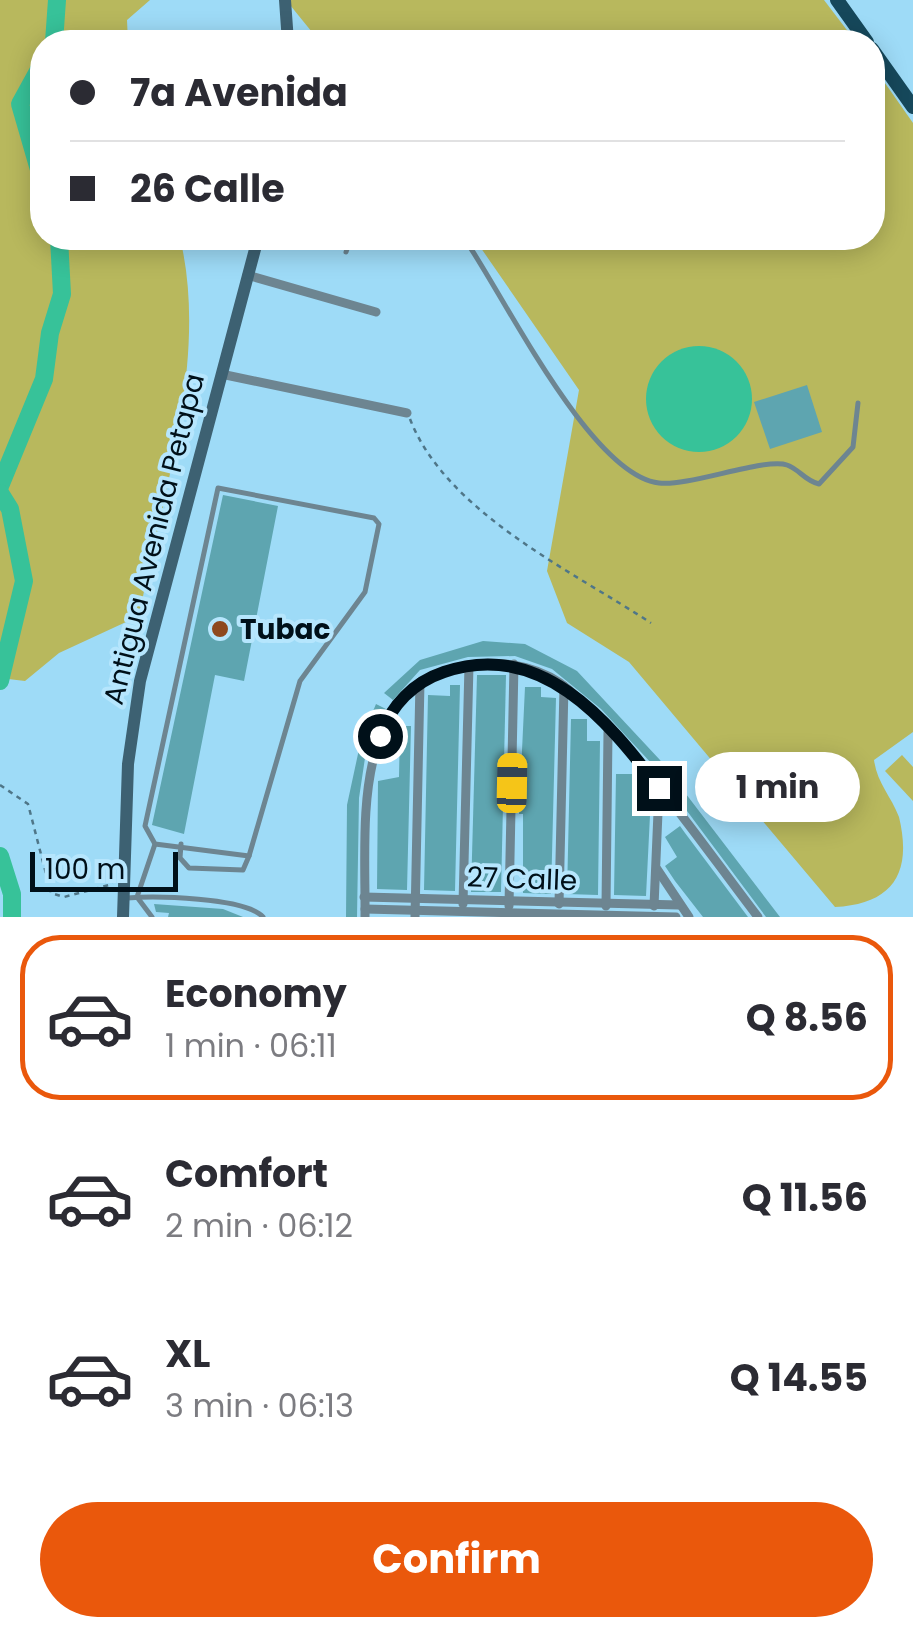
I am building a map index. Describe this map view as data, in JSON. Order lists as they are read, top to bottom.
{
  "streets": {
    "main road": ["Antigua Avenida Petapa"],
    "street": ["27 Calle"]
  },
  "places": ["Tubac"],
  "scale_bar": "100 m",
  "page": {
    "banner": ["7a Avenida", "26 Calle"],
    "bubble": "1 min",
    "scale": "100 m",
    "list": [
      {
        "name": "Economy",
        "note": "1 min · 06:11",
        "value": "Q 8.56"
      },
      {
        "name": "Comfort",
        "note": "2 min · 06:12",
        "value": "Q 11.56"
      },
      {
        "name": "XL",
        "note": "3 min · 06:13",
        "value": "Q 14.55"
      }
    ],
    "buttons": "Confirm"
  }
}
